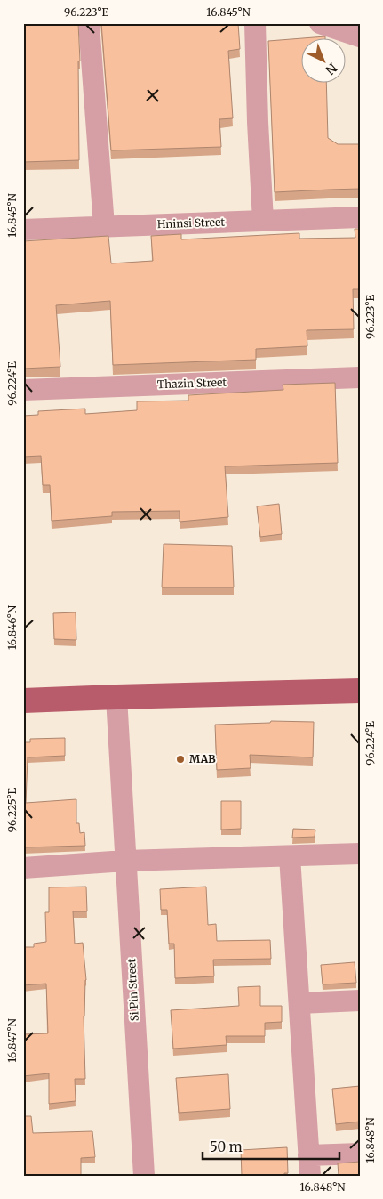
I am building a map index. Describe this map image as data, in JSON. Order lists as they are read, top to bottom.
{
  "streets": {
    "street": ["Hninsi Street", "Thazin Street", "Si Pin Street"]
  },
  "places": ["MAB"],
  "scale_bar": "50 m",
  "north": "bottom right",
  "coordinates": [
    "96.223°E",
    "16.845°N",
    "96.224°E",
    "16.846°N",
    "96.225°E",
    "16.847°N",
    "16.848°N"
  ]
}
